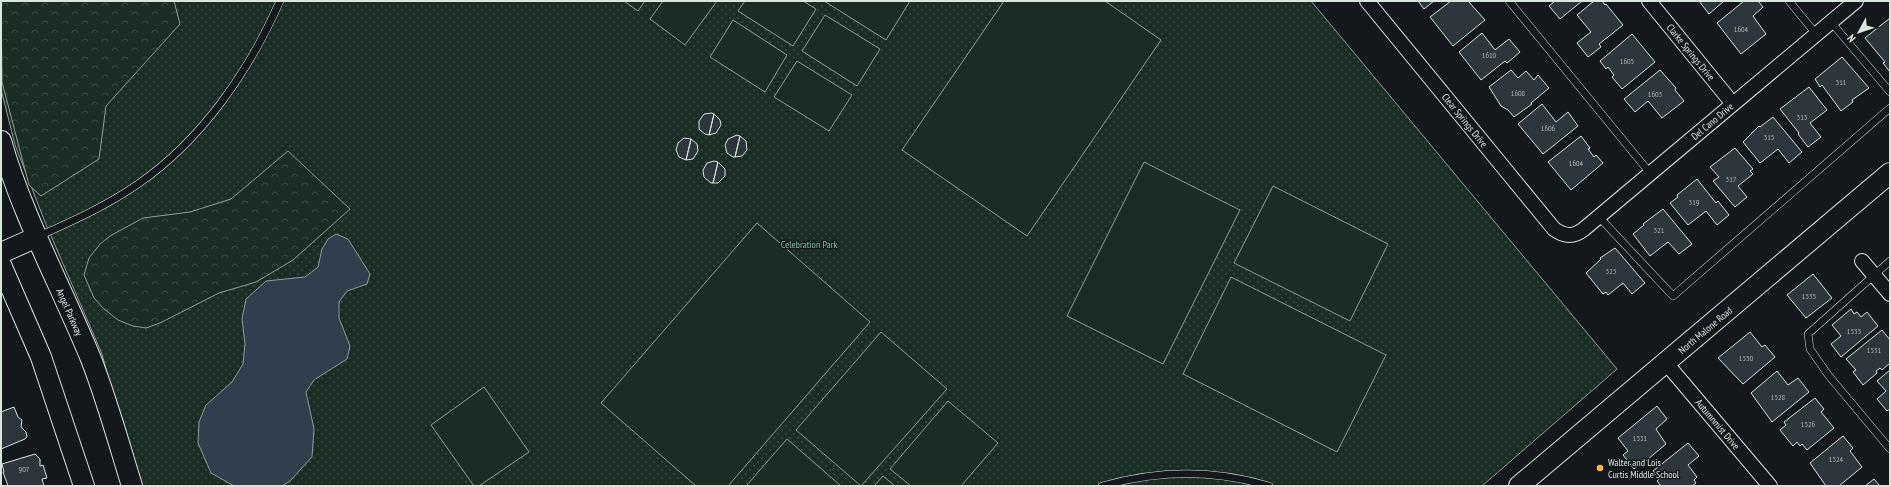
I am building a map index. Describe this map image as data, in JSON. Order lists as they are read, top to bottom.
{
  "streets": {
    "main road": ["Angel Parkway", "North Malone Road"],
    "street": [
      "Clarke Springs Drive",
      "Clear Springs Drive",
      "Del Cano Drive",
      "Autumnmist Drive"
    ]
  },
  "crossings": [
    ["Clarke Springs Drive", "Del Cano Drive"],
    ["Clear Springs Drive", "Del Cano Drive"],
    ["North Malone Road", "Autumnmist Drive"]
  ],
  "parks": ["Celebration Park"],
  "places": ["Walter and Lois Curtis Middle School"],
  "house_numbers": [
    "1604",
    "1610",
    "1605",
    "311",
    "1608",
    "1603",
    "313",
    "1606",
    "315",
    "1604",
    "317",
    "319",
    "321",
    "323",
    "1535",
    "1533",
    "1531",
    "1530",
    "1528",
    "1526",
    "1531",
    "1524",
    "907"
  ],
  "north": "bottom left"
}
